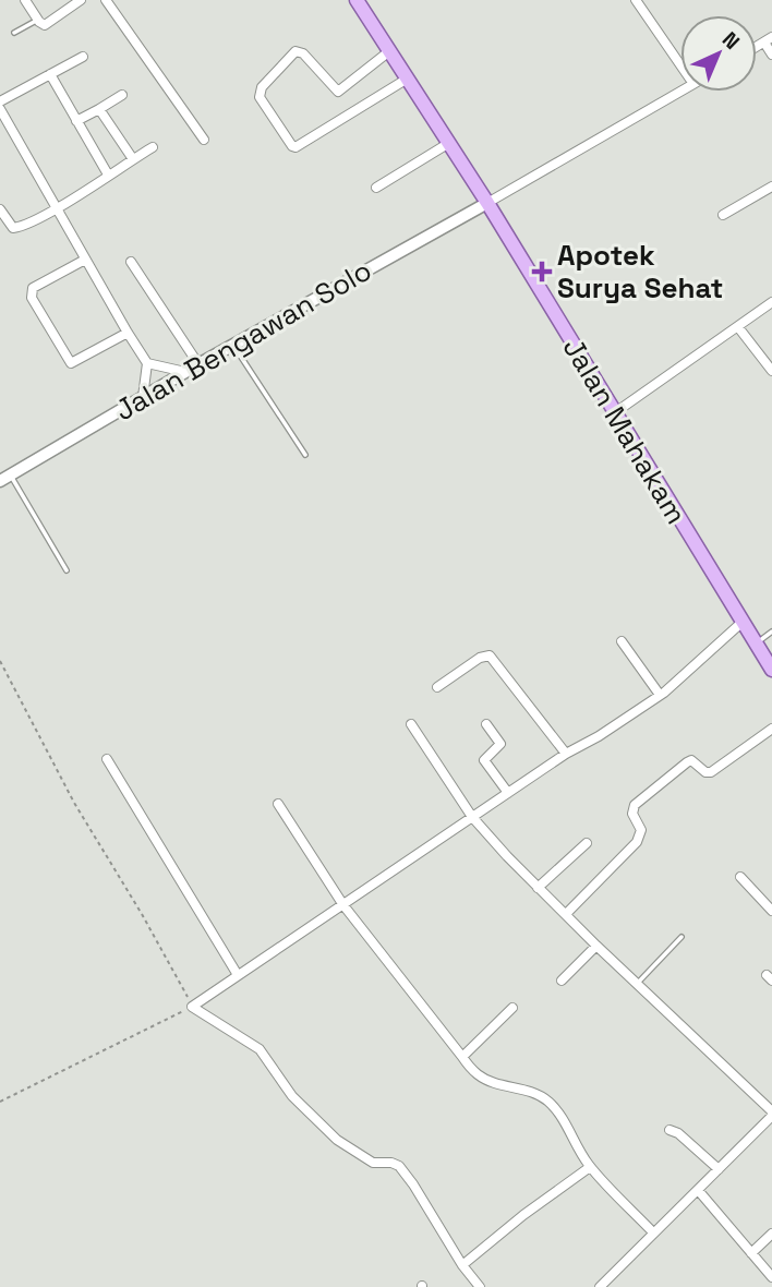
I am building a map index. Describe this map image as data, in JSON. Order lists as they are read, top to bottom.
{
  "streets": {
    "main road": ["Jalan Bengawan Solo", "Jalan Mahakam"]
  },
  "crossings": [
    ["Jalan Bengawan Solo", "Jalan Mahakam"]
  ],
  "places": {
    "health": ["Apotek Surya Sehat"]
  },
  "north": "top right"
}
